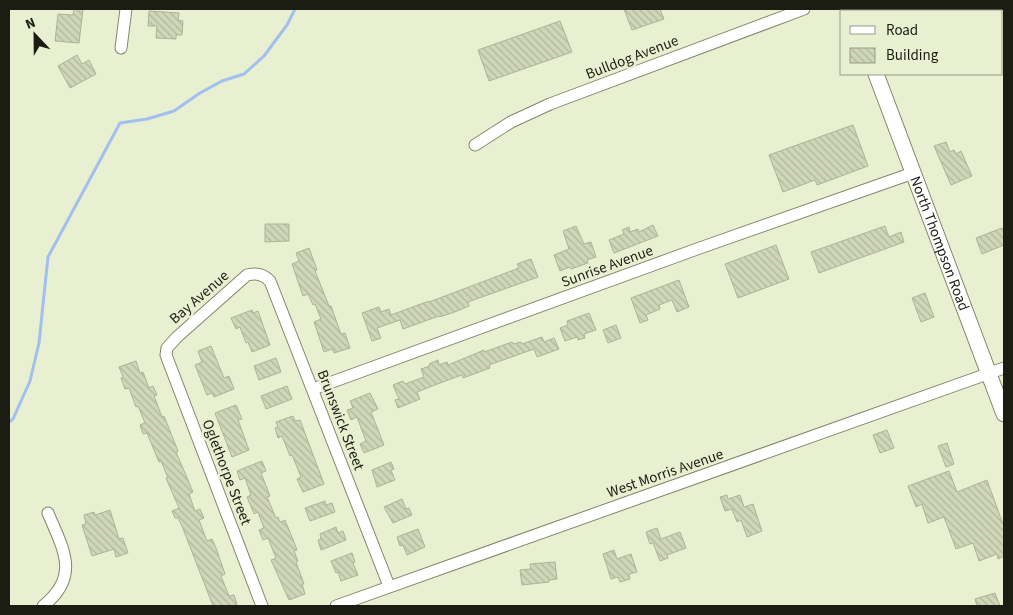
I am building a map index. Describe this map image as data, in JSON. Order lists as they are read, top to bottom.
{
  "streets": {
    "main road": ["North Thompson Road"],
    "street": [
      "Bulldog Avenue",
      "Sunrise Avenue",
      "Bay Avenue",
      "Brunswick Street",
      "Oglethorpe Street",
      "West Morris Avenue"
    ]
  },
  "crossings": [
    ["North Thompson Road", "Sunrise Avenue"],
    ["North Thompson Road", "West Morris Avenue"],
    ["Sunrise Avenue", "Brunswick Street"],
    ["Bay Avenue", "Brunswick Street"],
    ["Bay Avenue", "Oglethorpe Street"],
    ["Brunswick Street", "West Morris Avenue"]
  ],
  "legend": ["Road", "Building"],
  "north": "top"
}
